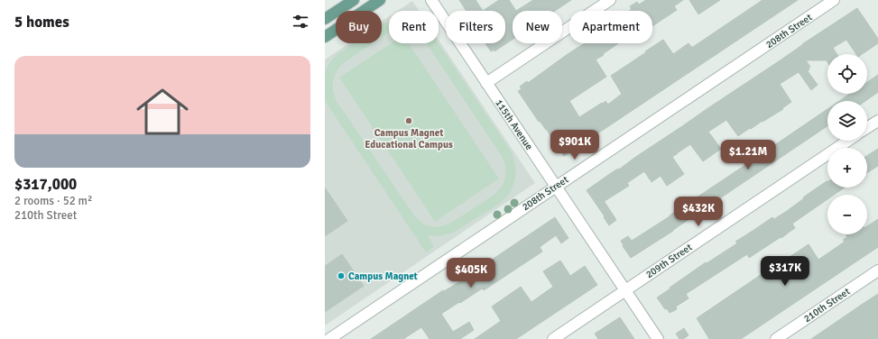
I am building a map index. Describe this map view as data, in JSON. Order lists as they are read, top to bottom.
{
  "streets": {
    "street": [
      "208th Street",
      "115th Avenue",
      "209th Street",
      "210th Street"
    ]
  },
  "crossings": [
    ["208th Street", "115th Avenue"],
    ["115th Avenue", "209th Street"]
  ],
  "places": ["Campus Magnet Educational Campus", "Campus Magnet"],
  "page": {
    "heading": "5 homes",
    "chip": [
      "Buy",
      "Rent",
      "Filters",
      "New",
      "Apartment"
    ],
    "list": [
      {
        "name": "$317,000",
        "note": "2 rooms · 52 m² · 210th Street"
      }
    ],
    "map_buttons": ["+", "−"],
    "price": [
      "$901K",
      "$1.21M",
      "$432K",
      "$317K",
      "$405K"
    ]
  }
}
